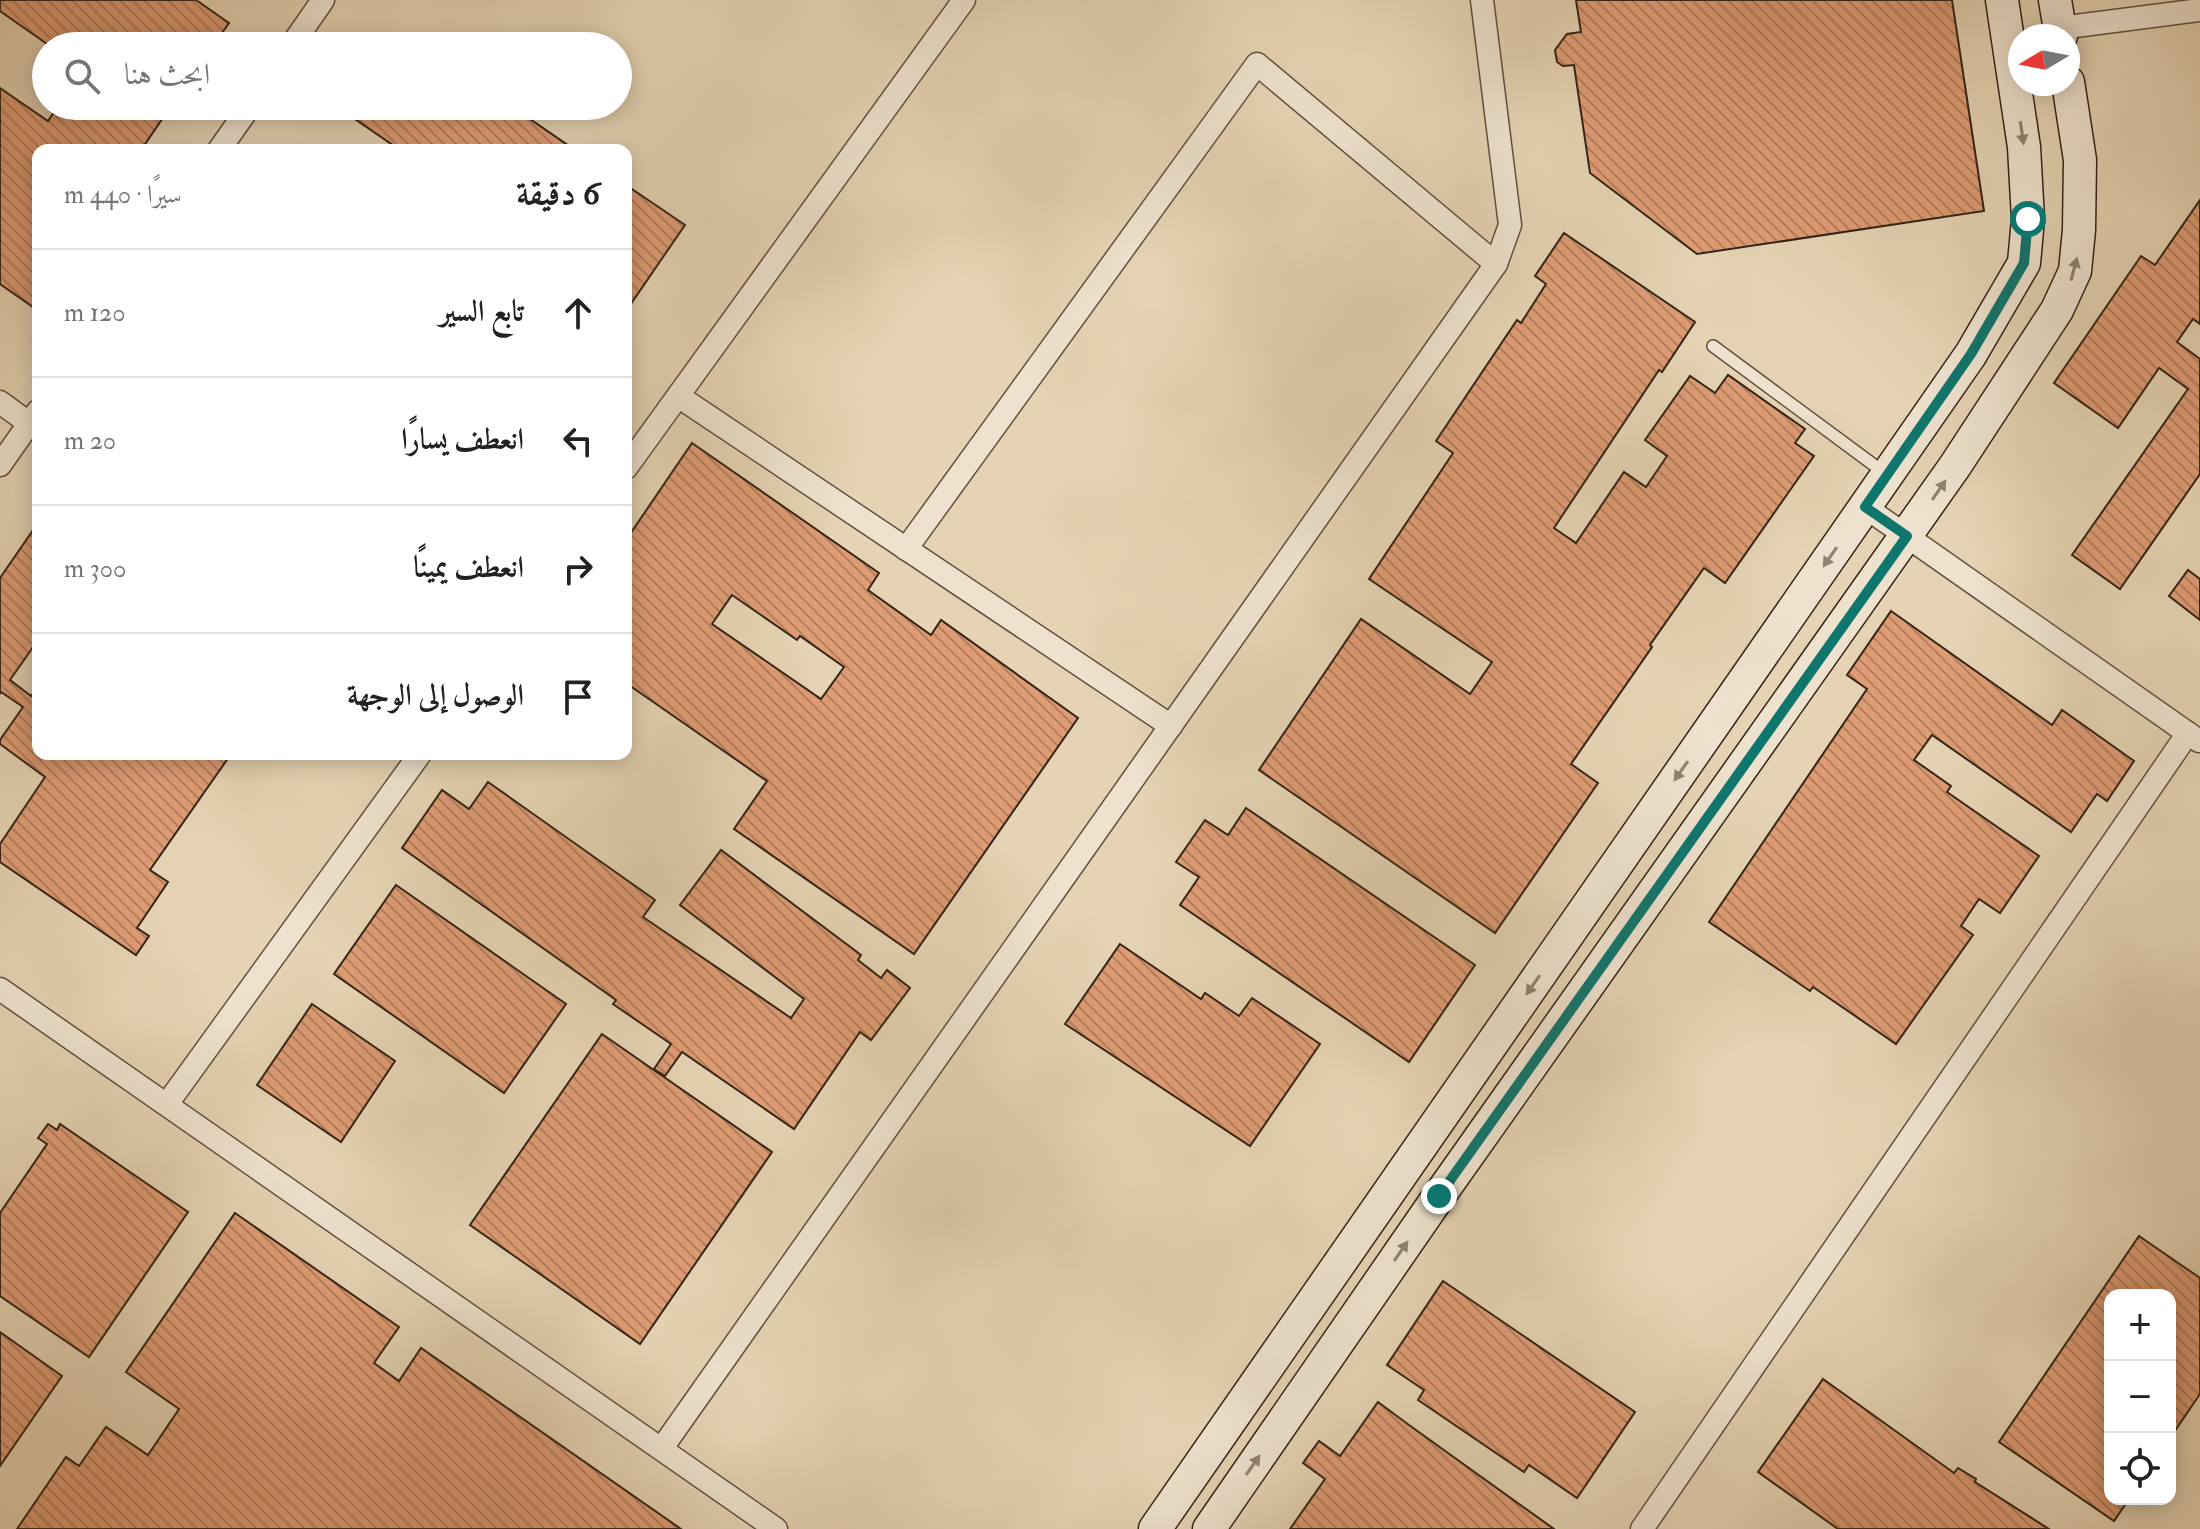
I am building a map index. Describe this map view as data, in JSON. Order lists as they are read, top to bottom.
{
  "north": "left",
  "page": {
    "search": "ابحث هنا",
    "heading": ["6 دقيقة", "سيرًا · 440 m"],
    "list": [
      ["تابع السير", "120 m"],
      ["انعطف يسارًا", "20 m"],
      ["انعطف يمينًا", "300 m"],
      "الوصول إلى الوجهة"
    ],
    "map_buttons": ["+", "−"]
  }
}
